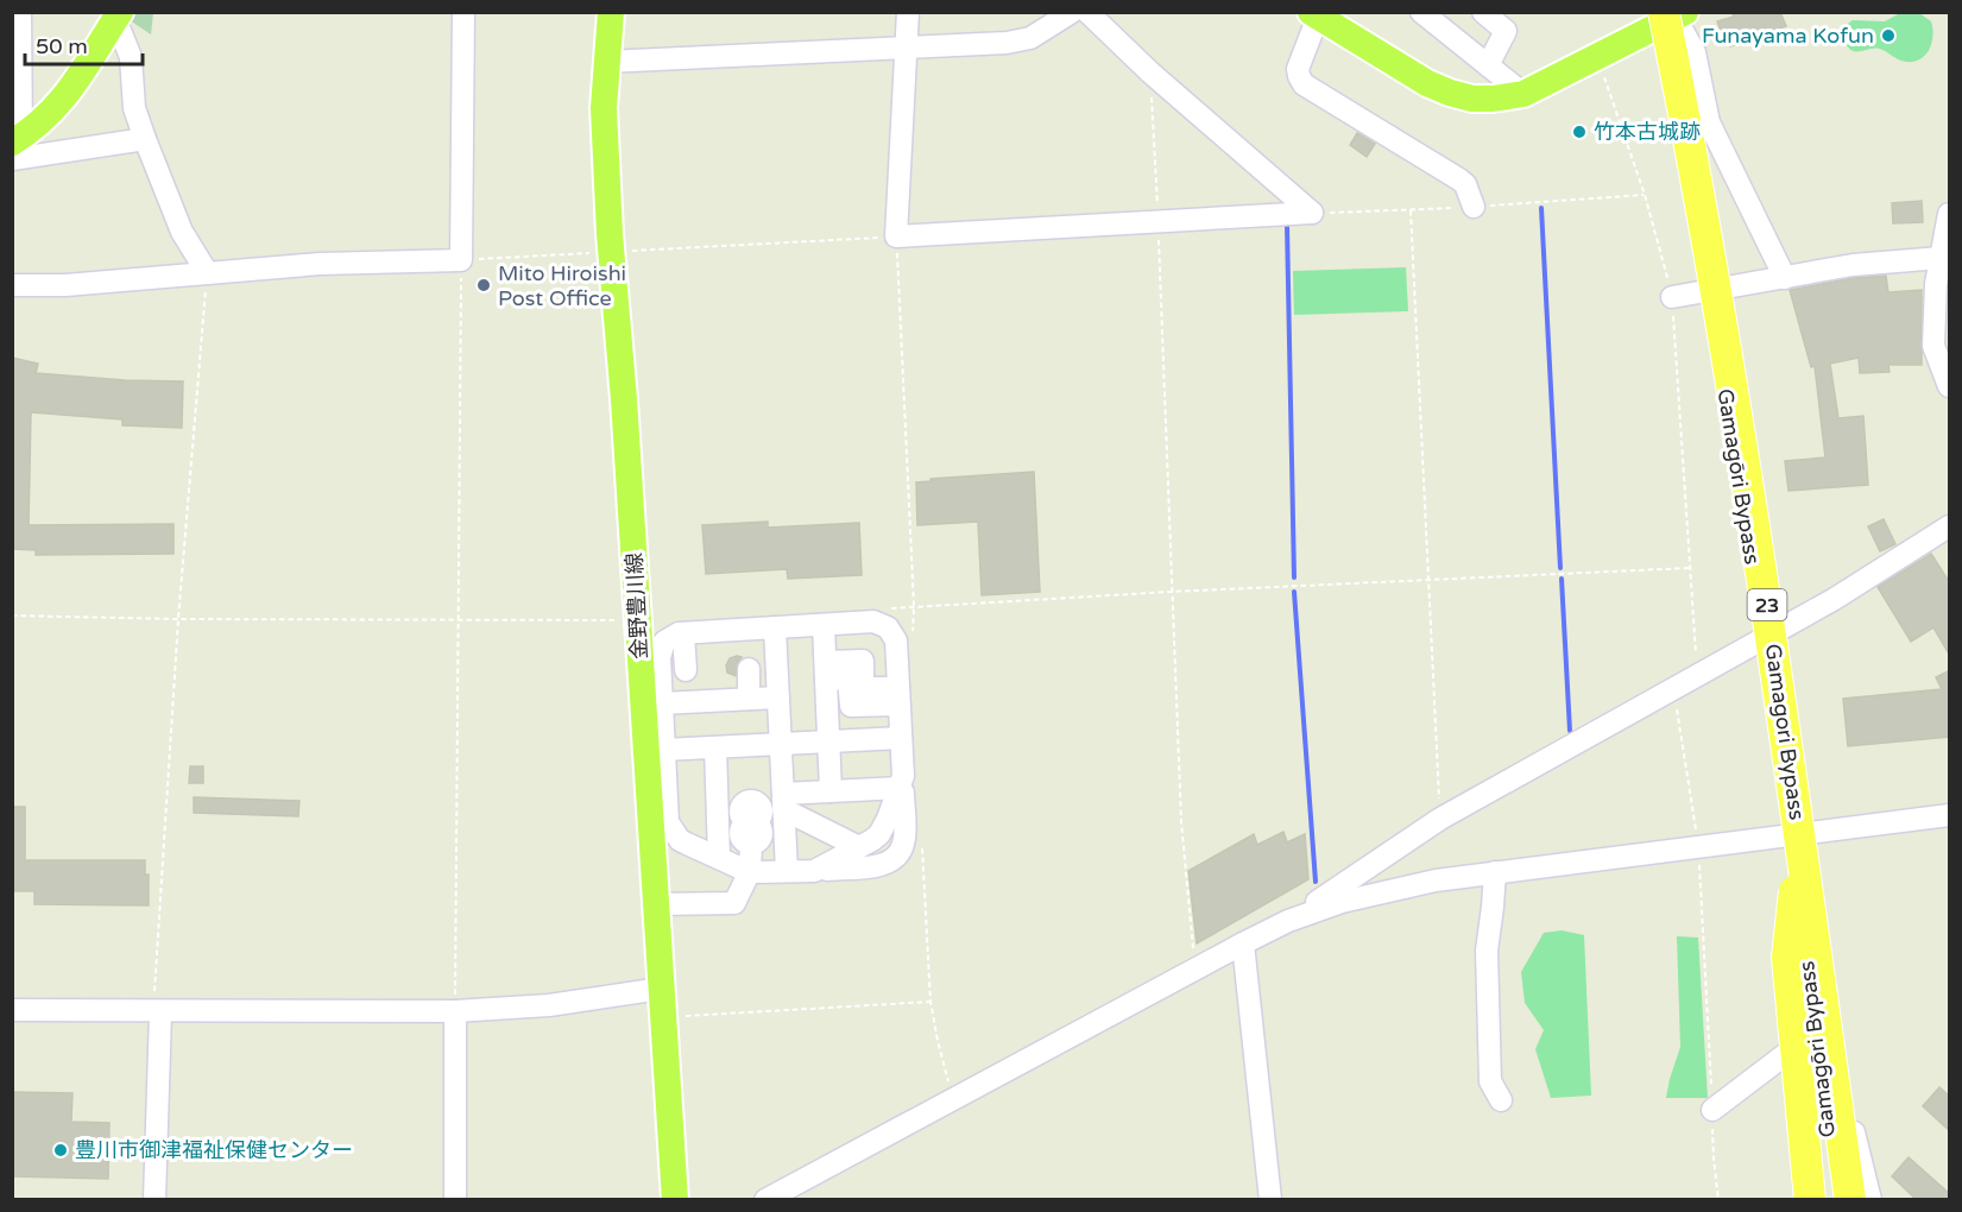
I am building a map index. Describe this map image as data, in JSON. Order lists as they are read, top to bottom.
{
  "streets": {
    "highway": ["Gamagōri Bypass", "23", "Gamagori Bypass"],
    "main road": ["金野豊川線"]
  },
  "crossings": [
    ["Gamagōri Bypass", "Gamagori Bypass"]
  ],
  "places": [
    "Funayama Kofun",
    "竹本古城跡",
    "Mito Hiroishi Post Office",
    "豊川市御津福祉保健センター"
  ],
  "scale_bar": "50 m"
}
